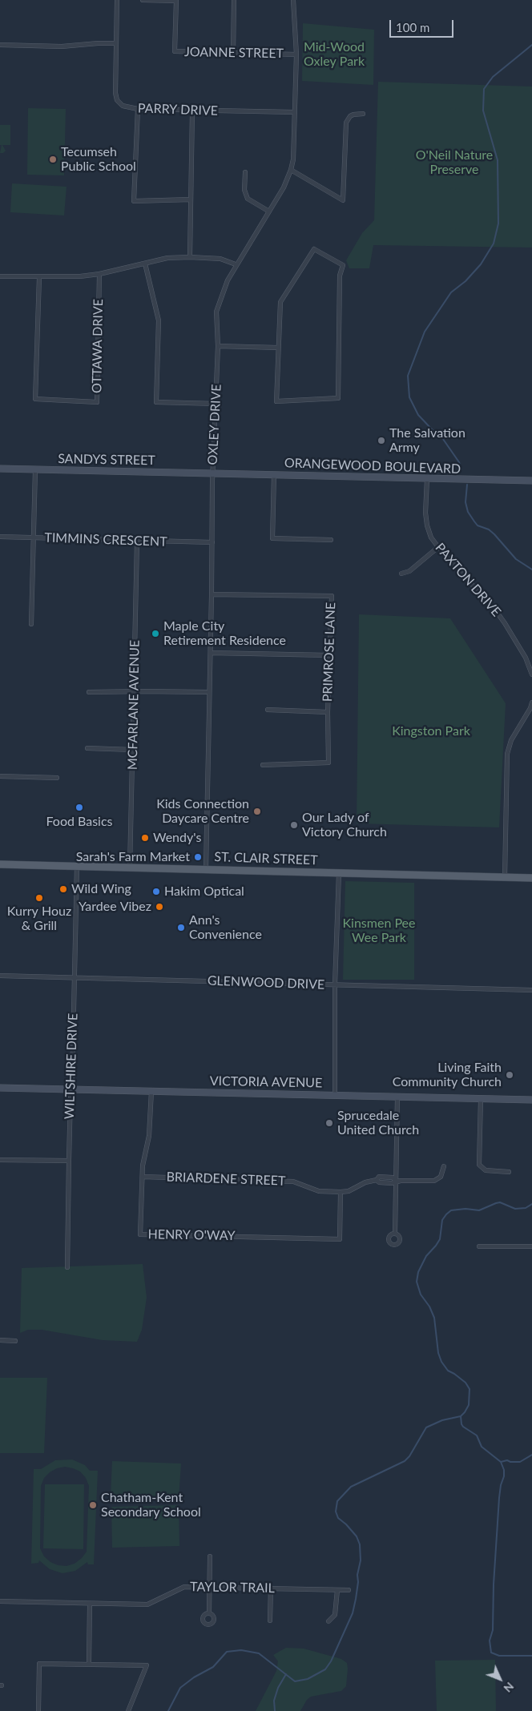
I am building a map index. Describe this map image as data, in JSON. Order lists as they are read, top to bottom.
{
  "streets": {
    "main road": ["ST. CLAIR STREET"],
    "street": [
      "JOANNE STREET",
      "PARRY DRIVE",
      "OTTAWA DRIVE",
      "OXLEY DRIVE",
      "SANDYS STREET",
      "ORANGEWOOD BOULEVARD",
      "TIMMINS CRESCENT",
      "PAXTON DRIVE",
      "PRIMROSE LANE",
      "MCFARLANE AVENUE",
      "GLENWOOD DRIVE",
      "WILTSHIRE DRIVE",
      "VICTORIA AVENUE",
      "BRIARDENE STREET",
      "HENRY O'WAY",
      "TAYLOR TRAIL"
    ]
  },
  "crossings": [
    ["JOANNE STREET", "OXLEY DRIVE"],
    ["PARRY DRIVE", "OXLEY DRIVE"],
    ["OXLEY DRIVE", "SANDYS STREET"],
    ["OXLEY DRIVE", "ORANGEWOOD BOULEVARD"],
    ["OXLEY DRIVE", "TIMMINS CRESCENT"],
    ["OXLEY DRIVE", "PRIMROSE LANE"],
    ["OXLEY DRIVE", "ST. CLAIR STREET"],
    ["SANDYS STREET", "ORANGEWOOD BOULEVARD"],
    ["ORANGEWOOD BOULEVARD", "PAXTON DRIVE"],
    ["TIMMINS CRESCENT", "MCFARLANE AVENUE"],
    ["MCFARLANE AVENUE", "ST. CLAIR STREET"],
    ["ST. CLAIR STREET", "WILTSHIRE DRIVE"],
    ["GLENWOOD DRIVE", "WILTSHIRE DRIVE"],
    ["WILTSHIRE DRIVE", "VICTORIA AVENUE"],
    ["VICTORIA AVENUE", "HENRY O'WAY"],
    ["BRIARDENE STREET", "HENRY O'WAY"]
  ],
  "parks": [
    "Mid-Wood Oxley Park",
    "O'Neil Nature Preserve",
    "Kingston Park",
    "Kinsmen Pee Wee Park"
  ],
  "places": [
    "Tecumseh Public School",
    "The Salvation Army",
    "Maple City Retirement Residence",
    "Food Basics",
    "Kids Connection Daycare Centre",
    "Our Lady of Victory Church",
    "Wendy's",
    "Sarah's Farm Market",
    "Wild Wing",
    "Hakim Optical",
    "Kurry Houz & Grill",
    "Yardee Vibez",
    "Ann's Convenience",
    "Living Faith Community Church",
    "Sprucedale United Church",
    "Chatham-Kent Secondary School"
  ],
  "scale_bar": "100 m",
  "north": "bottom right"
}
